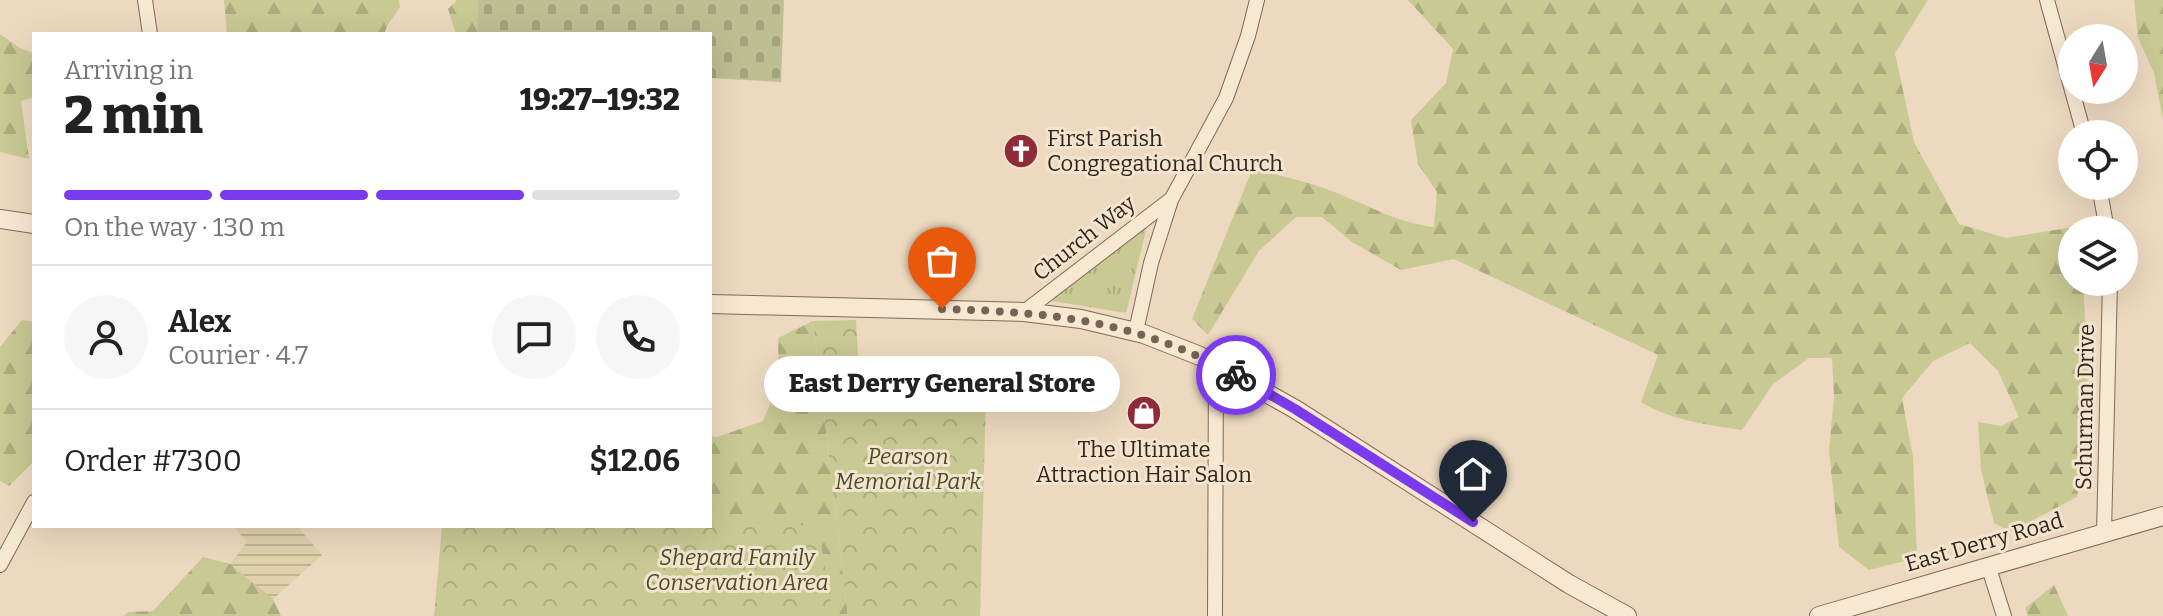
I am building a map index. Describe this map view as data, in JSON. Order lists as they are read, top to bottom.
{
  "streets": {
    "street": ["Church Way", "Schurman Drive", "East Derry Road"]
  },
  "crossings": [
    ["Schurman Drive", "East Derry Road"]
  ],
  "parks": ["Pearson Memorial Park", "Shepard Family Conservation Area"],
  "places": {
    "church": ["First Parish Congregational Church"],
    "other": ["East Derry General Store"],
    "shop": ["The Ultimate Attraction Hair Salon"]
  },
  "north": "bottom",
  "page": {
    "heading": ["2 min", "Arriving in", "19:27–19:32"],
    "panel": [
      "Alex",
      "Courier · 4.7",
      "Order #7300",
      "$12.06"
    ],
    "bar": "On the way · 130 m",
    "bubble": "East Derry General Store"
  }
}
